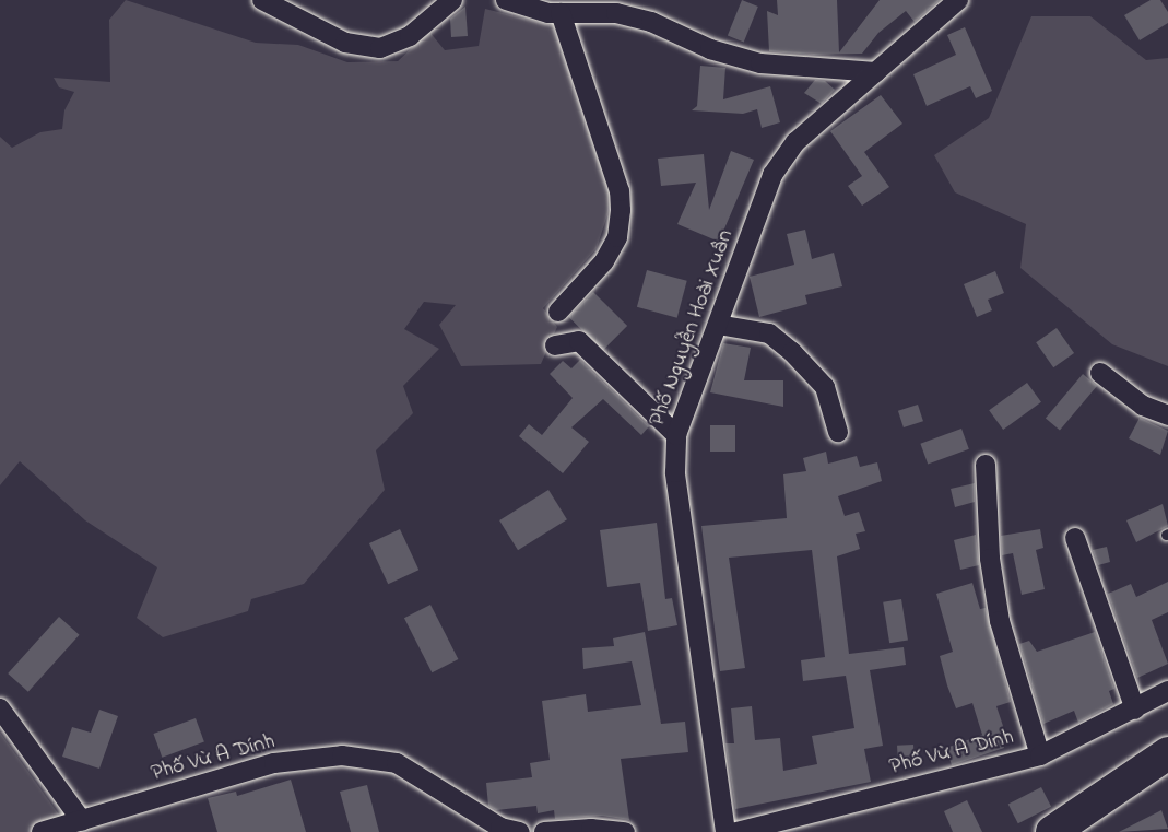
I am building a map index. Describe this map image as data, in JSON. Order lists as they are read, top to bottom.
{
  "streets": {
    "street": ["Phố Nguyễn Hoài Xuân", "Phố Vừ A Dính"]
  }
}
